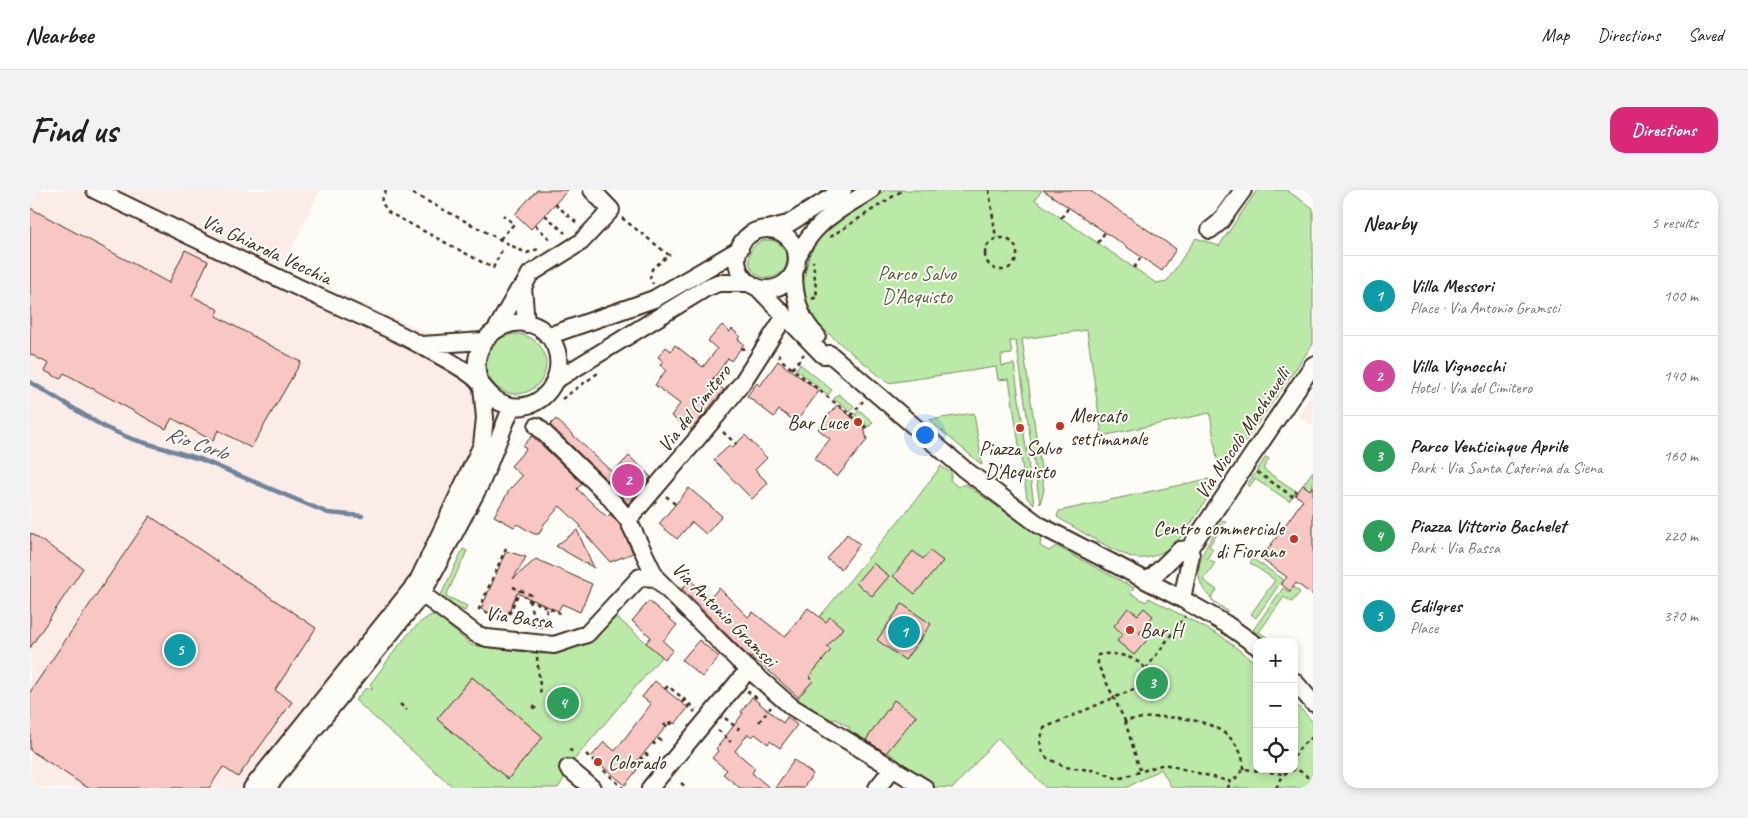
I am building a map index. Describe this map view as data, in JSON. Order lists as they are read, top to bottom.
{
  "streets": {
    "street": [
      "Via Ghiarola Vecchia",
      "Via del Cimitero",
      "Via Niccolò Machiavelli",
      "Via Antonio Gramsci",
      "Via Bassa"
    ]
  },
  "crossings": [
    ["Via del Cimitero", "Via Antonio Gramsci"],
    ["Via Antonio Gramsci", "Via Bassa"]
  ],
  "water": ["Rio Corlo"],
  "parks": ["Parco Salvo D’Acquisto"],
  "places": [
    "Bar Luce",
    "Mercato settimanale",
    "Piazza Salvo D'Acquisto",
    "Centro commerciale di Fiorano",
    "Bar H",
    "Colorado"
  ],
  "page": {
    "header": "Nearbee",
    "nav": ["Map", "Directions", "Saved"],
    "buttons": "Directions",
    "title": "Find us",
    "heading": ["Nearby", "5 results"],
    "list": [
      {
        "mark": "1",
        "name": "Villa Messori",
        "note": "Place · Via Antonio Gramsci",
        "value": "100 m"
      },
      {
        "mark": "2",
        "name": "Villa Vignocchi",
        "note": "Hotel · Via del Cimitero",
        "value": "140 m"
      },
      {
        "mark": "3",
        "name": "Parco Venticinque Aprile",
        "note": "Park · Via Santa Caterina da Siena",
        "value": "160 m"
      },
      {
        "mark": "4",
        "name": "Piazza Vittorio Bachelet",
        "note": "Park · Via Bassa",
        "value": "220 m"
      },
      {
        "mark": "5",
        "name": "Edilgres",
        "note": "Place",
        "value": "370 m"
      }
    ],
    "pins": [
      "2",
      "1",
      "5",
      "3",
      "4"
    ],
    "map_buttons": ["+", "−"]
  }
}
